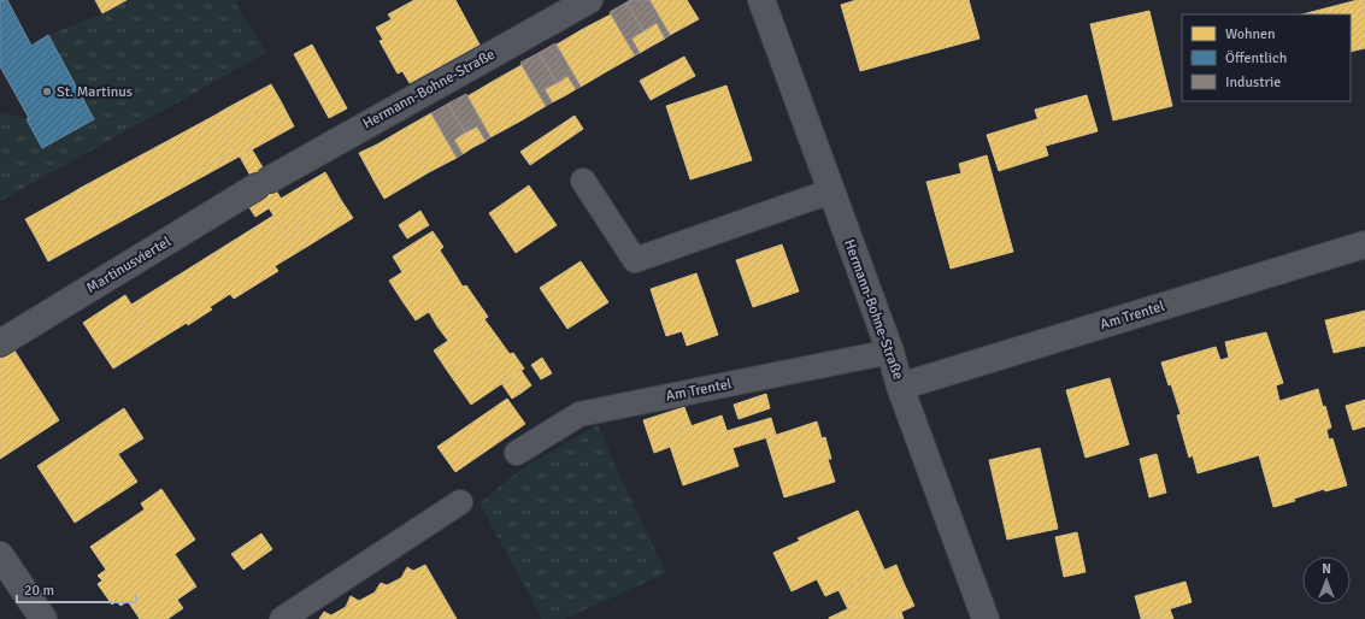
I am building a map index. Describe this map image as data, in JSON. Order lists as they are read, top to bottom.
{
  "streets": {
    "street": ["Hermann-Bohne-Straße", "Martinusviertel", "Am Trentel"]
  },
  "crossings": [
    ["Hermann-Bohne-Straße", "Martinusviertel"],
    ["Hermann-Bohne-Straße", "Am Trentel"]
  ],
  "places": ["St. Martinus"],
  "legend": ["Wohnen", "Öffentlich", "Industrie"],
  "scale_bar": "20 m",
  "north": "top"
}
